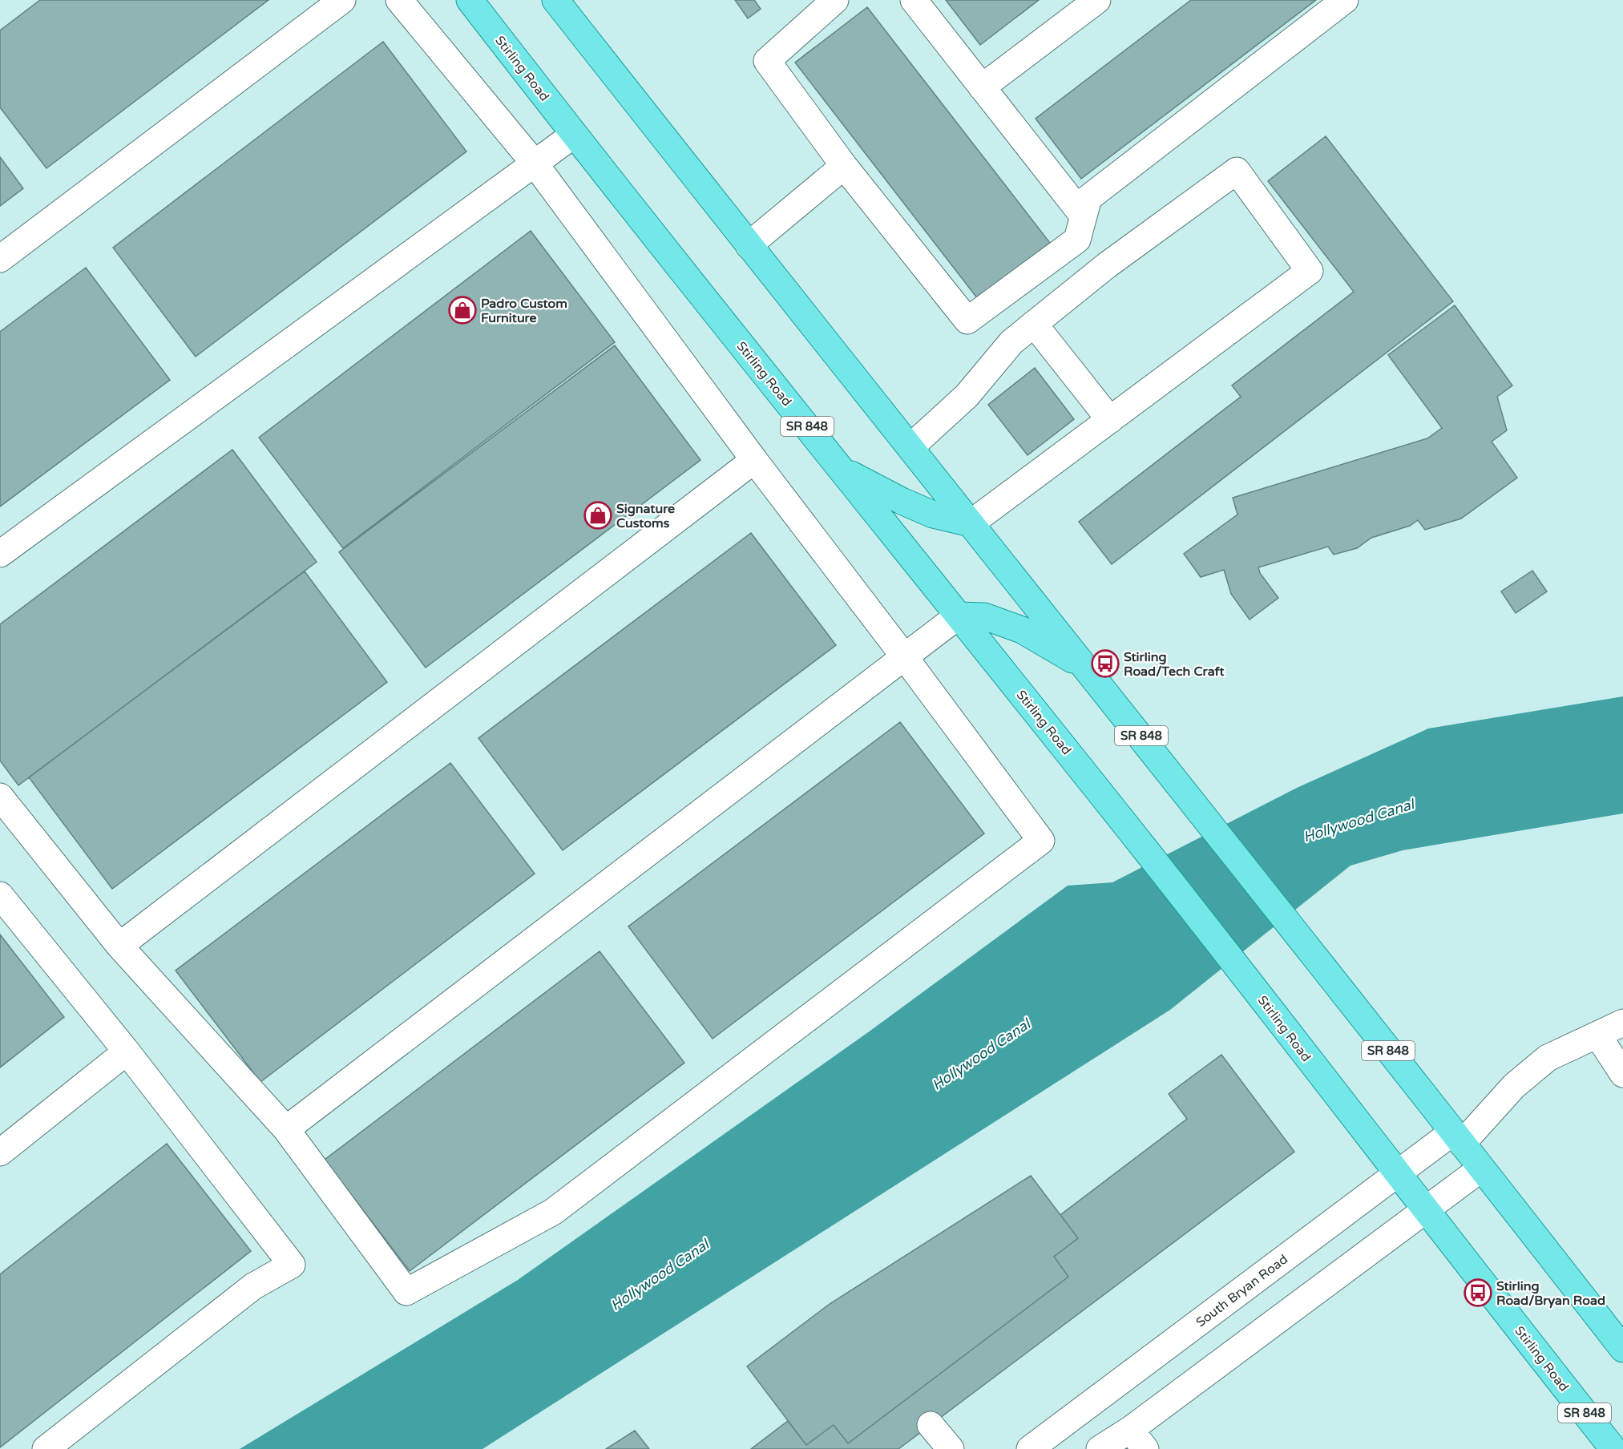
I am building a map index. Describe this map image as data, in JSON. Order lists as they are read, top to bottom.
{
  "streets": {
    "main road": ["Stirling Road", "SR 848"],
    "street": ["South Bryan Road"]
  },
  "crossings": [
    ["Stirling Road", "South Bryan Road"],
    ["SR 848", "South Bryan Road"]
  ],
  "water": ["Hollywood Canal"],
  "places": {
    "shop": ["Padro Custom Furniture", "Signature Customs"],
    "bus stop": ["Stirling Road/Tech Craft", "Stirling Road/Bryan Road"]
  }
}
